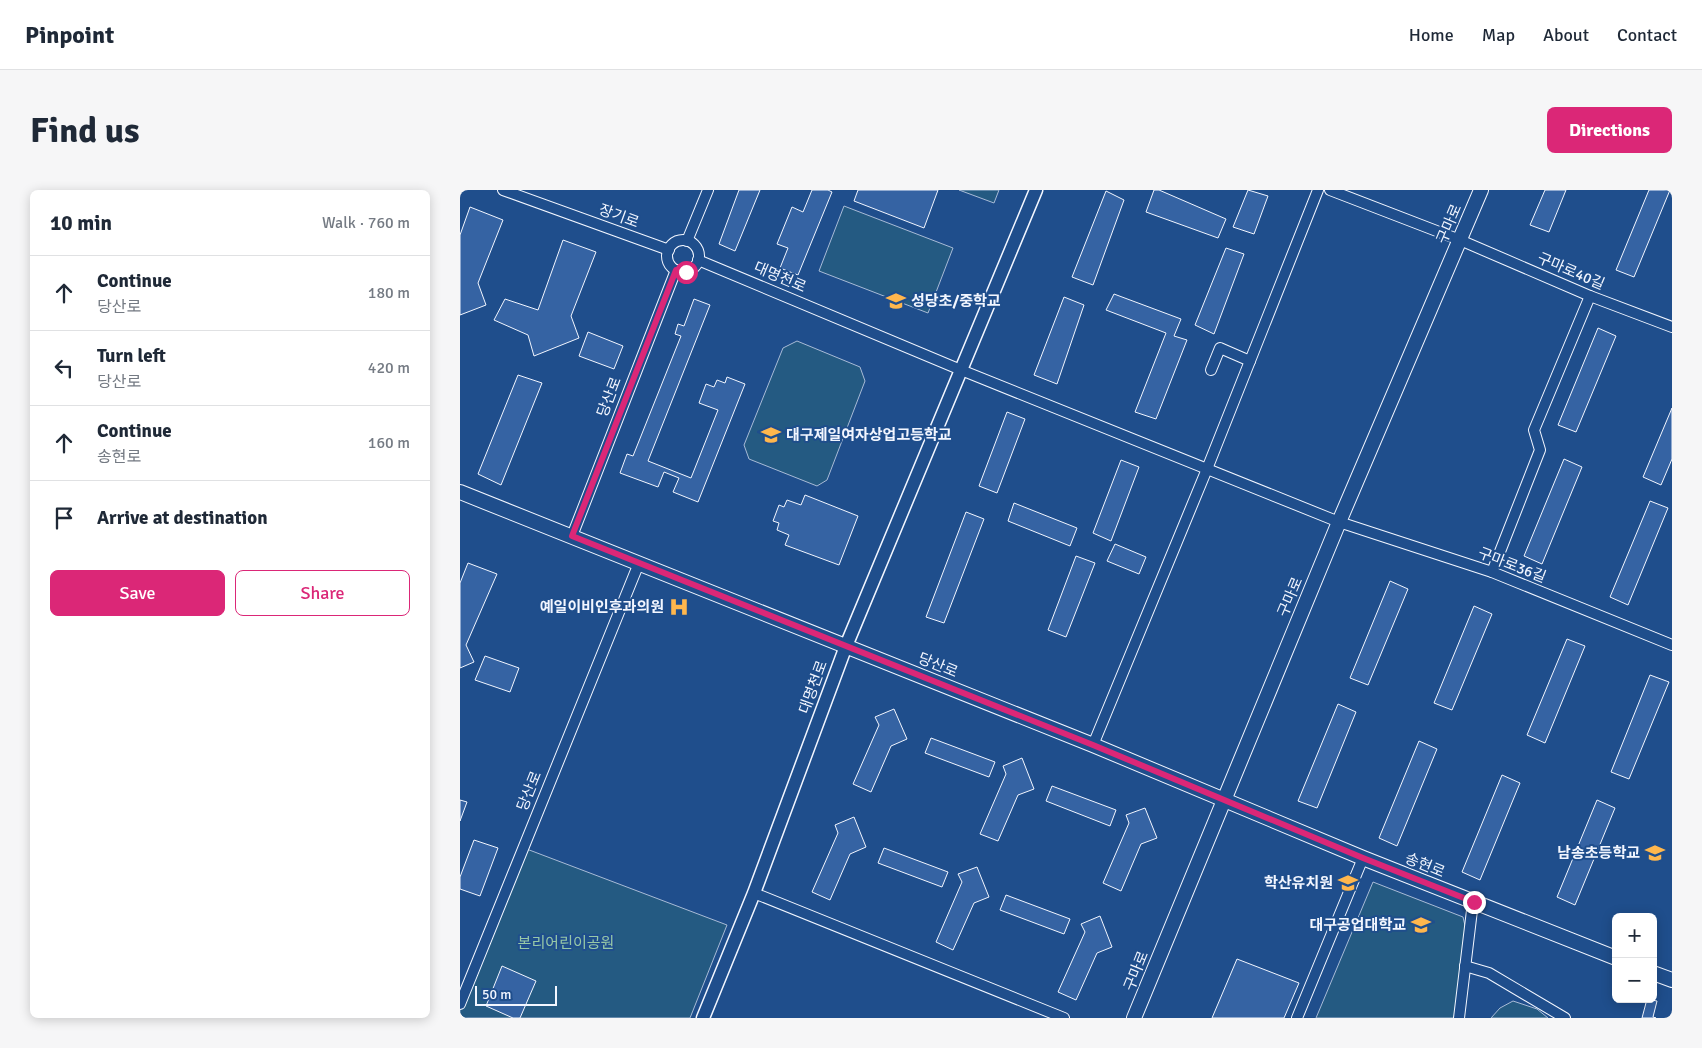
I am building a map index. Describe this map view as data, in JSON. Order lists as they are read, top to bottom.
{
  "streets": {
    "main road": ["구마로", "당산로", "송현로"],
    "street": [
      "장기로",
      "구마로40길",
      "대명천로",
      "구마로36길"
    ]
  },
  "crossings": [
    ["장기로", "대명천로"],
    ["장기로", "당산로"],
    ["구마로", "구마로40길"],
    ["구마로", "당산로"],
    ["구마로", "구마로36길"],
    ["구마로", "송현로"],
    ["대명천로", "당산로"],
    ["대명천로", "구마로36길"],
    ["당산로", "송현로"]
  ],
  "parks": ["본리어린이공원"],
  "places": {
    "school or university": [
      "성당초/중학교",
      "대구제일여자상업고등학교",
      "남송초등학교",
      "학산유치원",
      "대구공업대학교"
    ],
    "hospital": ["예일이비인후과의원"]
  },
  "scale_bar": "50 m",
  "page": {
    "header": "Pinpoint",
    "nav": [
      "Home",
      "Map",
      "About",
      "Contact"
    ],
    "buttons": [
      "Directions",
      ["Save", "Share"]
    ],
    "title": "Find us",
    "heading": ["10 min", "Walk · 760 m"],
    "list": [
      ["Continue", "당산로", "180 m"],
      ["Turn left", "당산로", "420 m"],
      ["Continue", "송현로", "160 m"],
      "Arrive at destination"
    ],
    "map_buttons": ["+", "−"],
    "scale": "50 m"
  }
}
